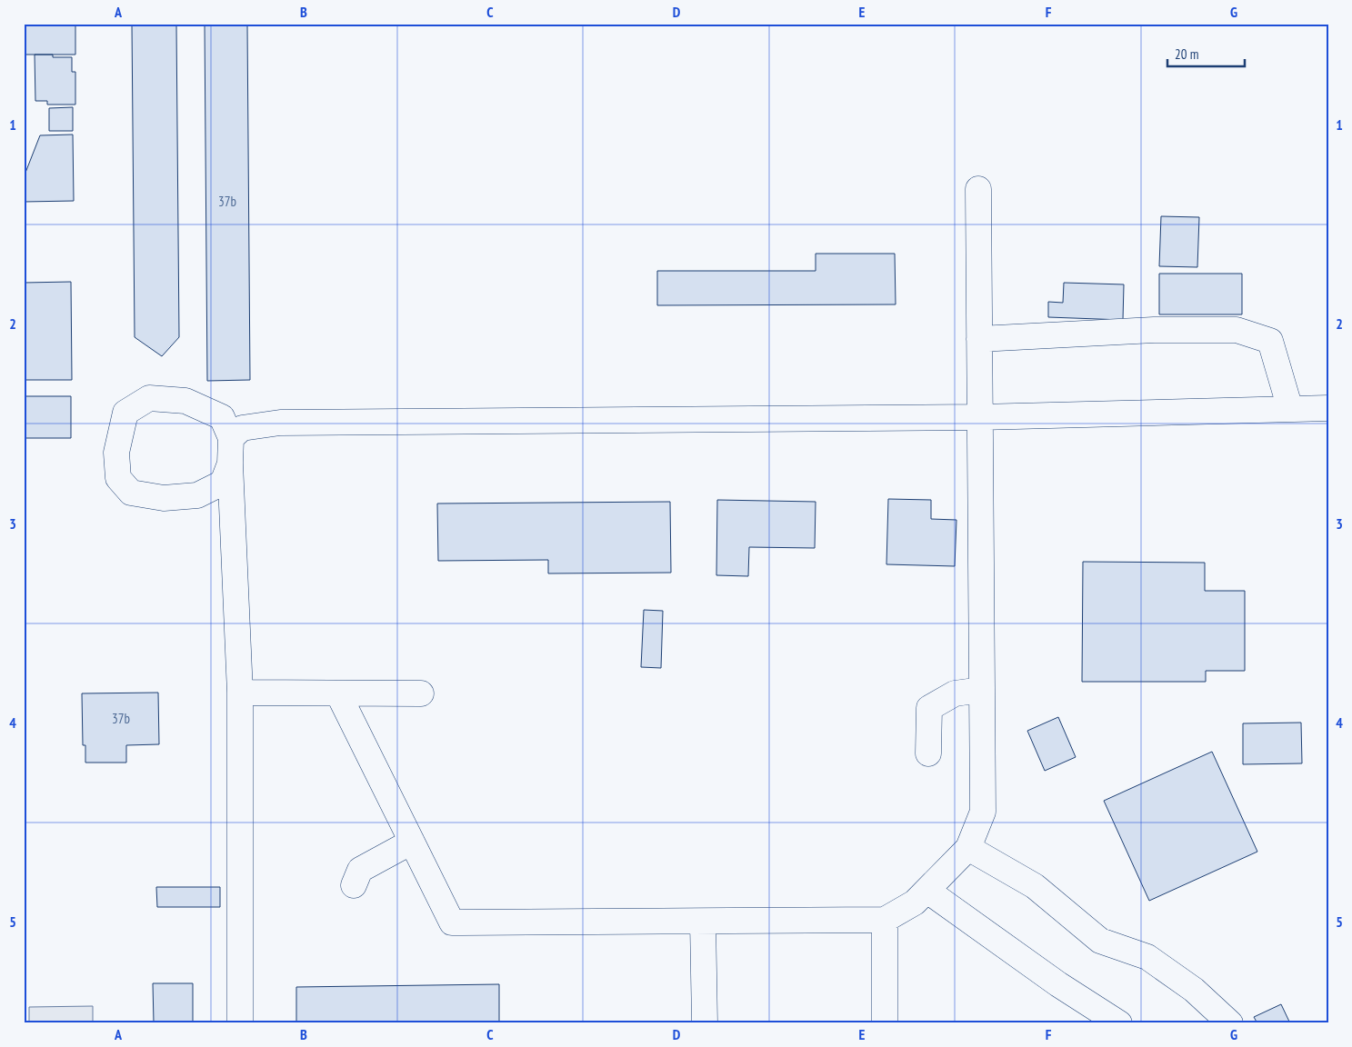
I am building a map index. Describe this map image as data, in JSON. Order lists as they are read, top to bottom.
{
  "house_numbers": ["37b", "37b"],
  "scale_bar": "20 m",
  "grid": {
    "columns": [
      "A",
      "B",
      "C",
      "D",
      "E",
      "F",
      "G"
    ],
    "rows": [
      "1",
      "2",
      "3",
      "4",
      "5"
    ]
  }
}
